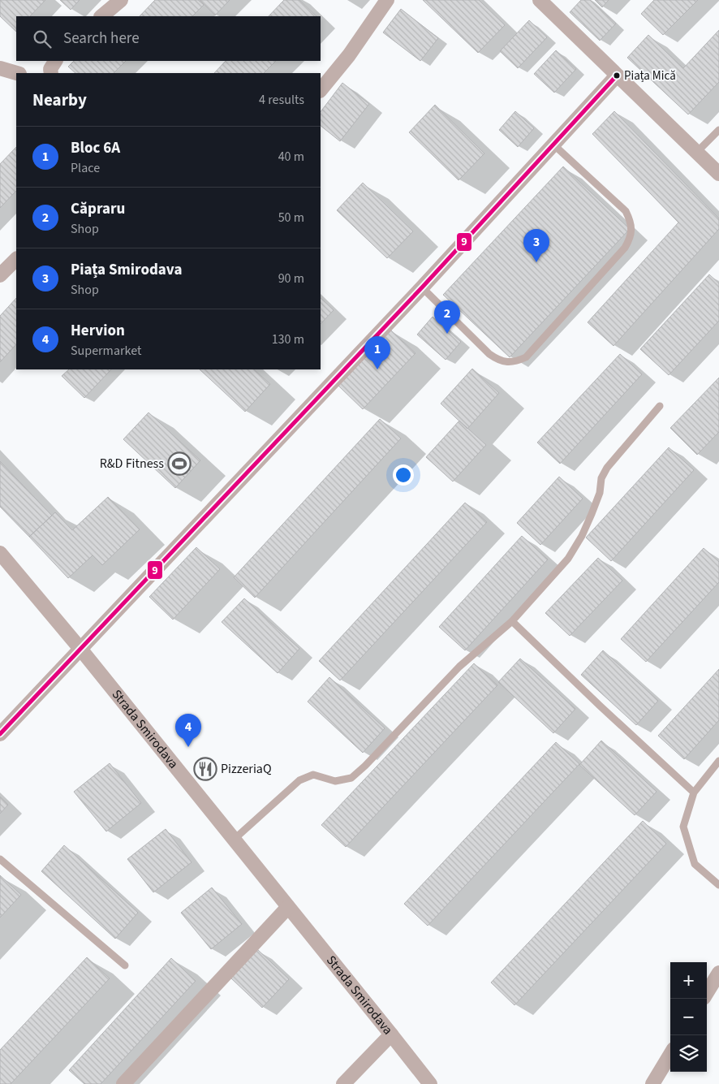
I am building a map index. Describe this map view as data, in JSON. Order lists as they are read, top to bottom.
{
  "streets": {
    "street": ["Strada Smirodava"]
  },
  "places": {
    "other": ["Piața Mică"],
    "sports": ["R&D Fitness"],
    "restaurant": ["PizzeriaQ"]
  },
  "lines": ["transit line 9"],
  "page": {
    "search": "Search here",
    "heading": ["Nearby", "4 results"],
    "list": [
      {
        "mark": "1",
        "name": "Bloc 6A",
        "note": "Place",
        "value": "40 m"
      },
      {
        "mark": "2",
        "name": "Căpraru",
        "note": "Shop",
        "value": "50 m"
      },
      {
        "mark": "3",
        "name": "Piața Smirodava",
        "note": "Shop",
        "value": "90 m"
      },
      {
        "mark": "4",
        "name": "Hervion",
        "note": "Supermarket",
        "value": "130 m"
      }
    ],
    "pins": [
      "3",
      "2",
      "1",
      "4"
    ],
    "map_buttons": ["+", "−"]
  }
}
